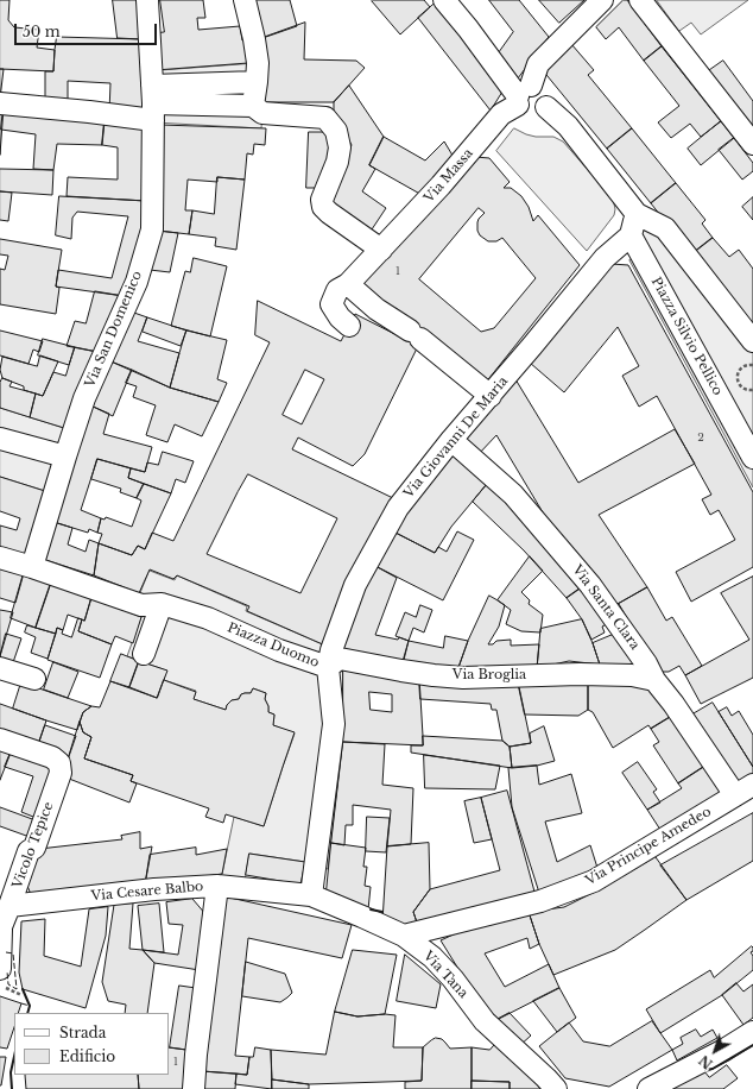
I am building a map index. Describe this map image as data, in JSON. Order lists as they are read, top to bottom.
{
  "streets": {
    "street": [
      "Via Massa",
      "Via San Domenico",
      "Piazza Silvio Pellico",
      "Via Giovanni De Maria",
      "Via Santa Clara",
      "Piazza Duomo",
      "Via Broglia",
      "Vicolo Tepice",
      "Via Principe Amedeo",
      "Via Cesare Balbo",
      "Via Tana"
    ]
  },
  "crossings": [
    ["Via San Domenico", "Piazza Duomo"],
    ["Piazza Silvio Pellico", "Via Giovanni De Maria"],
    ["Via Giovanni De Maria", "Via Santa Clara"],
    ["Via Giovanni De Maria", "Piazza Duomo"],
    ["Via Giovanni De Maria", "Via Broglia"],
    ["Via Santa Clara", "Via Broglia"],
    ["Via Santa Clara", "Via Principe Amedeo"],
    ["Piazza Duomo", "Via Broglia"],
    ["Piazza Duomo", "Via Cesare Balbo"],
    ["Piazza Duomo", "Via Tana"],
    ["Vicolo Tepice", "Via Cesare Balbo"],
    ["Via Principe Amedeo", "Via Tana"],
    ["Via Cesare Balbo", "Via Tana"]
  ],
  "house_numbers": ["1", "2", "1"],
  "legend": ["Strada", "Edificio"],
  "scale_bar": "50 m",
  "north": "bottom left"
}
